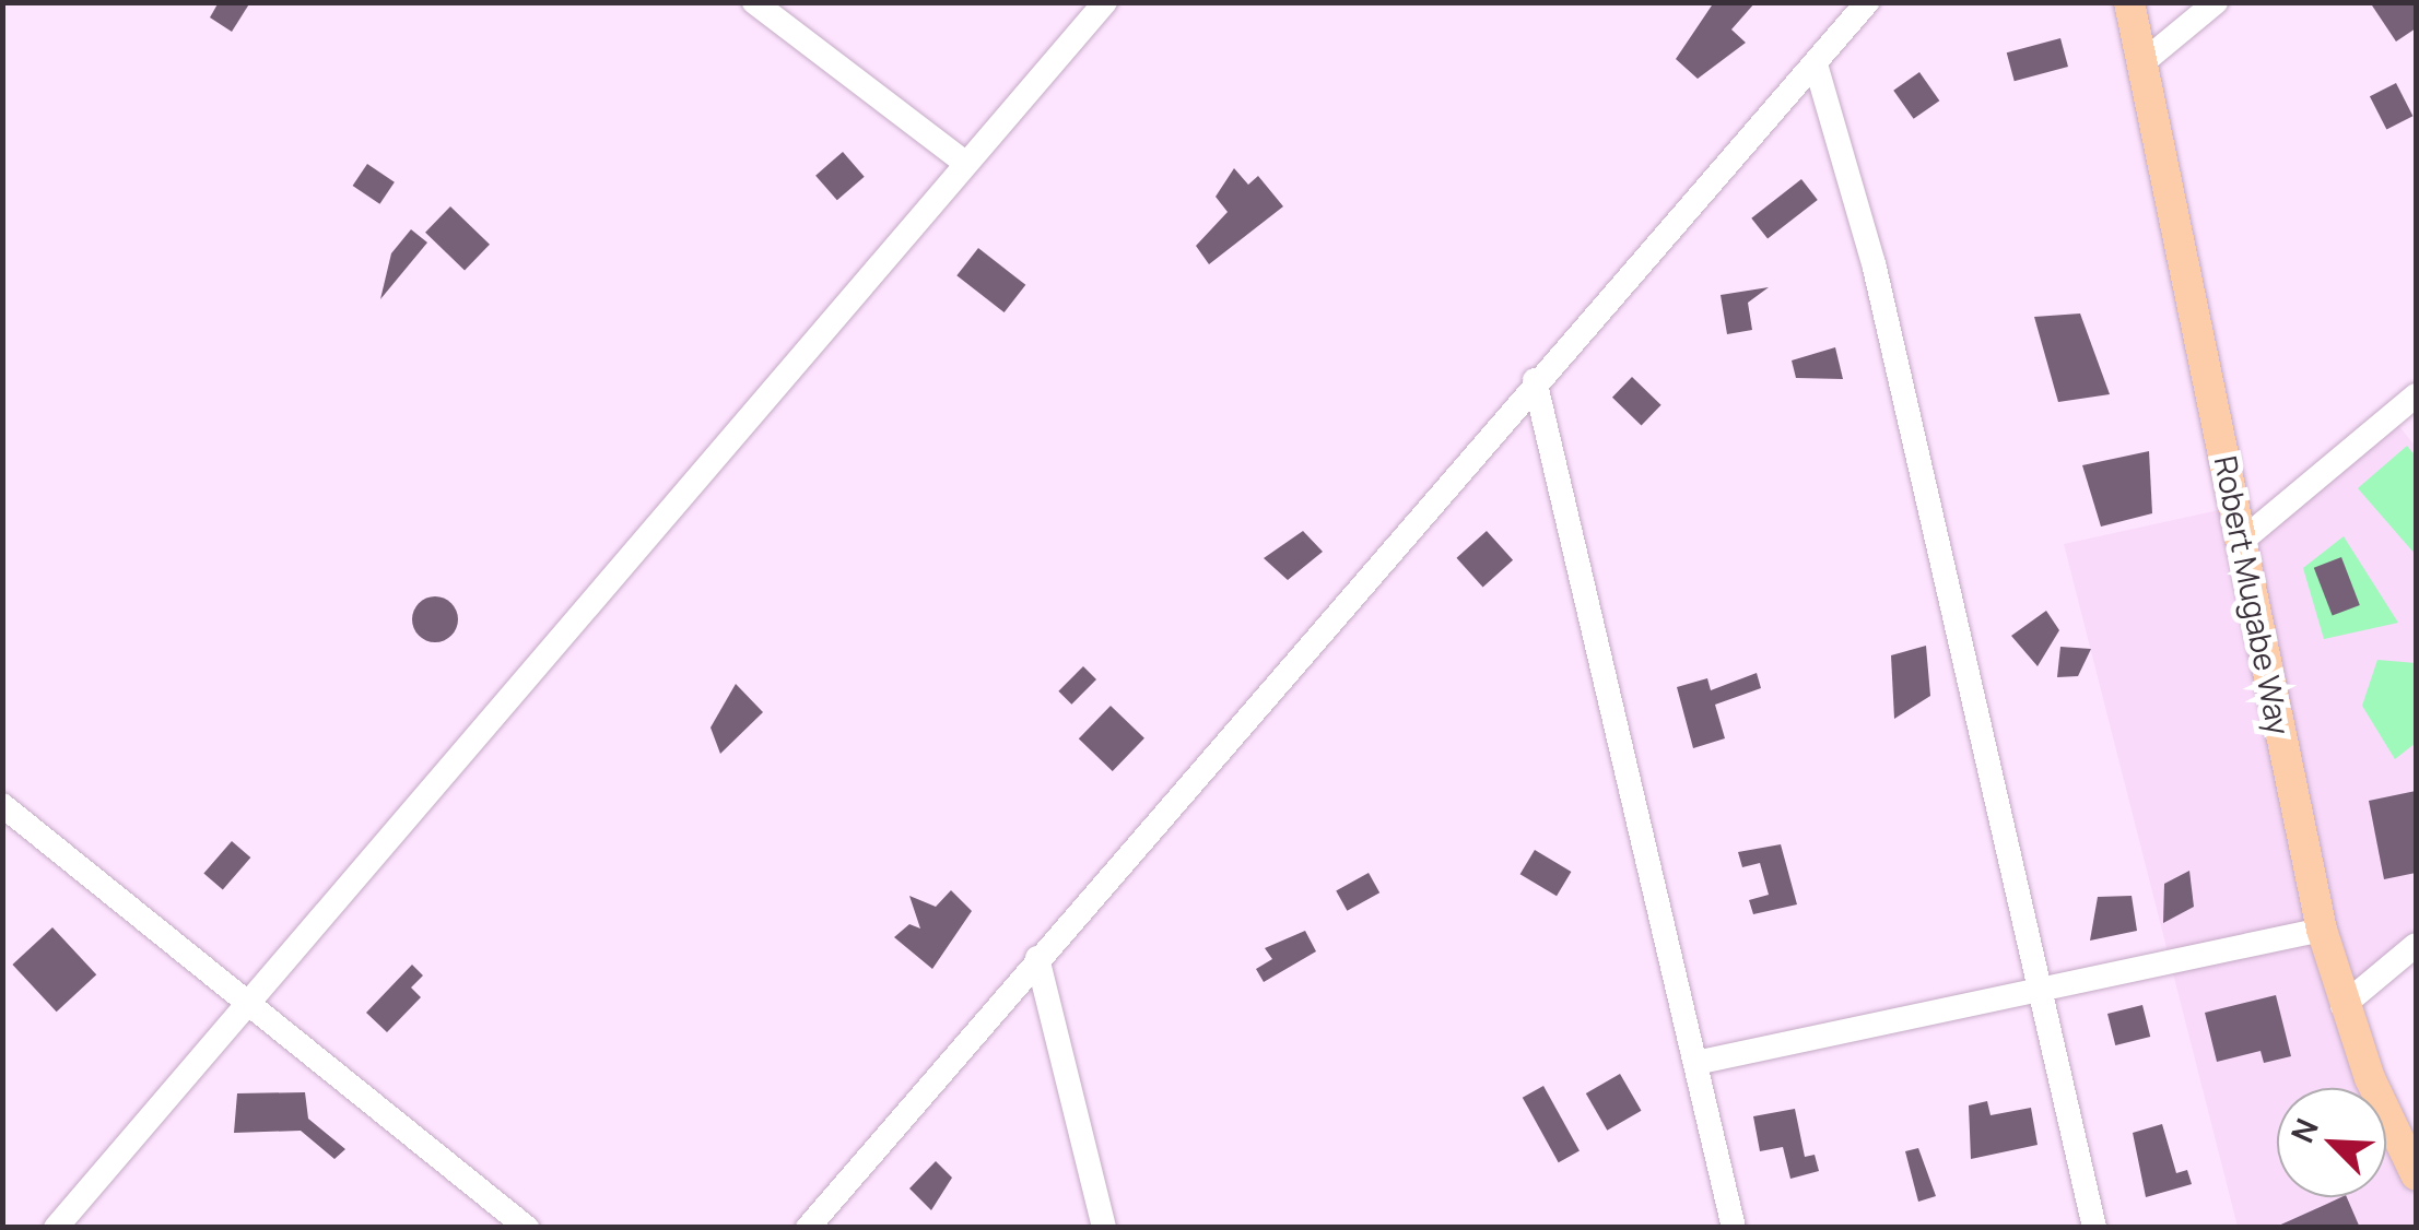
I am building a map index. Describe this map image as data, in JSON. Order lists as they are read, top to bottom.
{
  "streets": {
    "main road": ["Robert Mugabe Way"]
  },
  "north": "top left"
}
